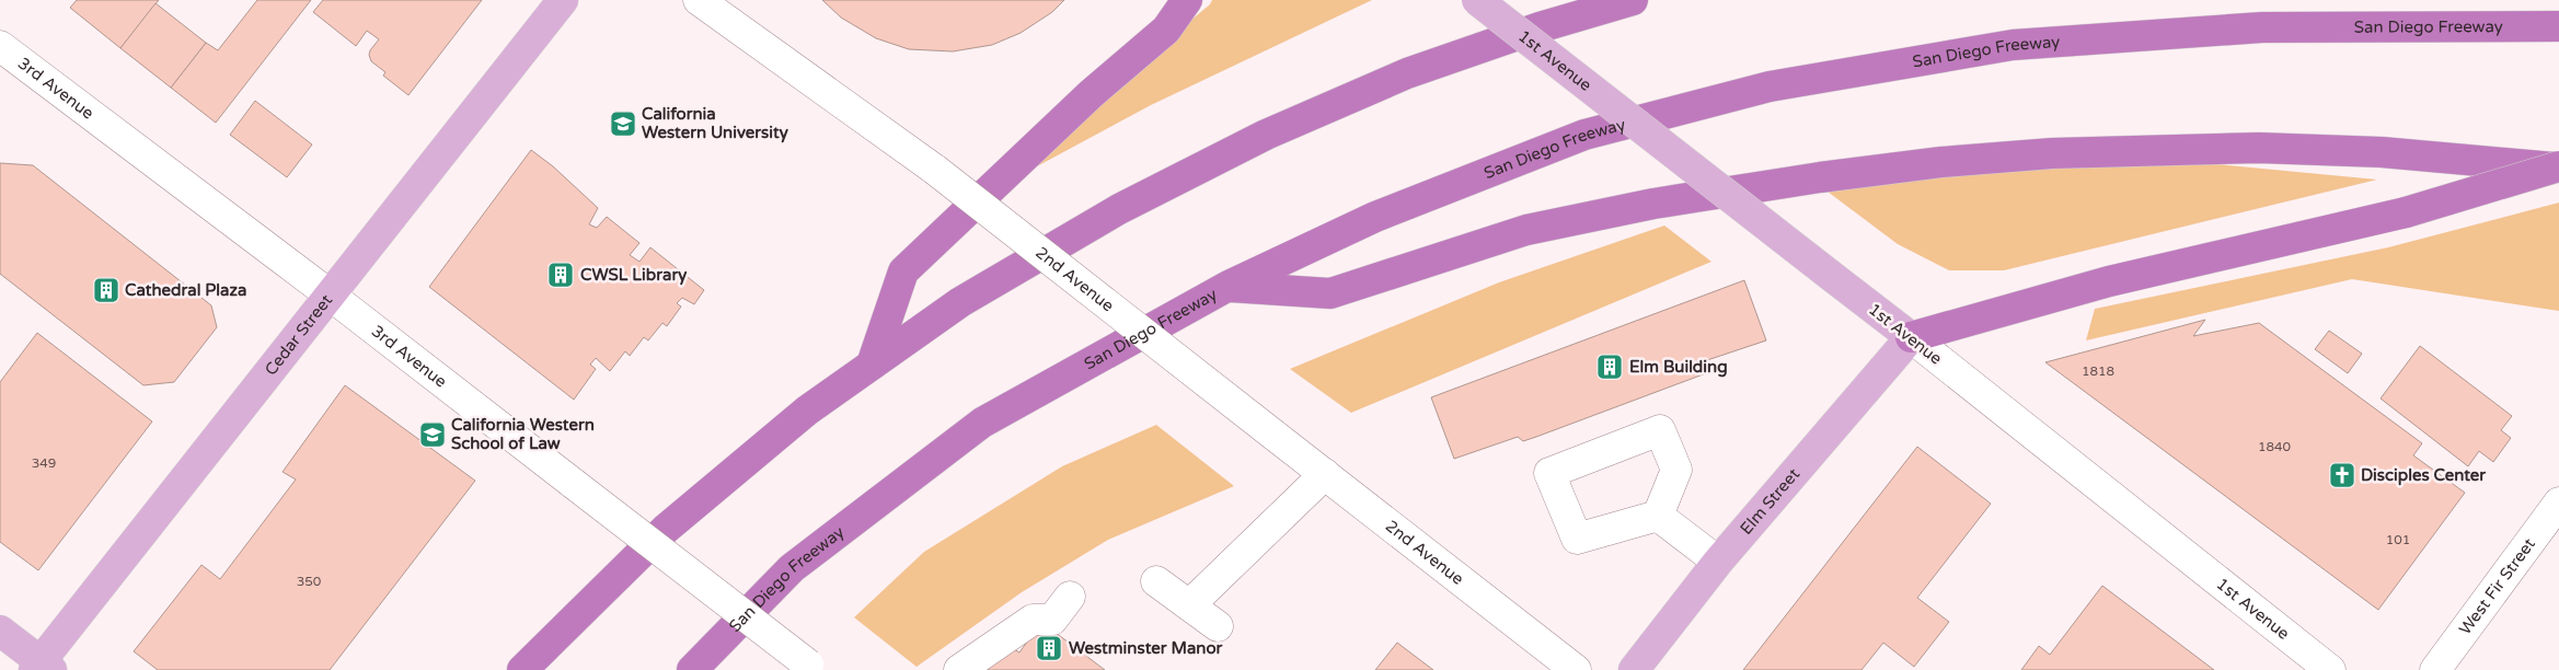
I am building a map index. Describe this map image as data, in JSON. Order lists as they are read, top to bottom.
{
  "streets": {
    "highway": ["San Diego Freeway"],
    "main road": ["1st Avenue", "Cedar Street", "Elm Street"],
    "street": ["3rd Avenue", "2nd Avenue", "West Fir Street"]
  },
  "crossings": [
    ["1st Avenue", "Elm Street"],
    ["3rd Avenue", "Cedar Street"]
  ],
  "places": {
    "school or university": ["California Western University", "California Western School of Law"],
    "building": [
      "CWSL Library",
      "Cathedral Plaza",
      "Elm Building",
      "Westminster Manor"
    ],
    "church": ["Disciples Center"]
  },
  "house_numbers": [
    "1818",
    "1840",
    "349",
    "101",
    "350"
  ]
}
